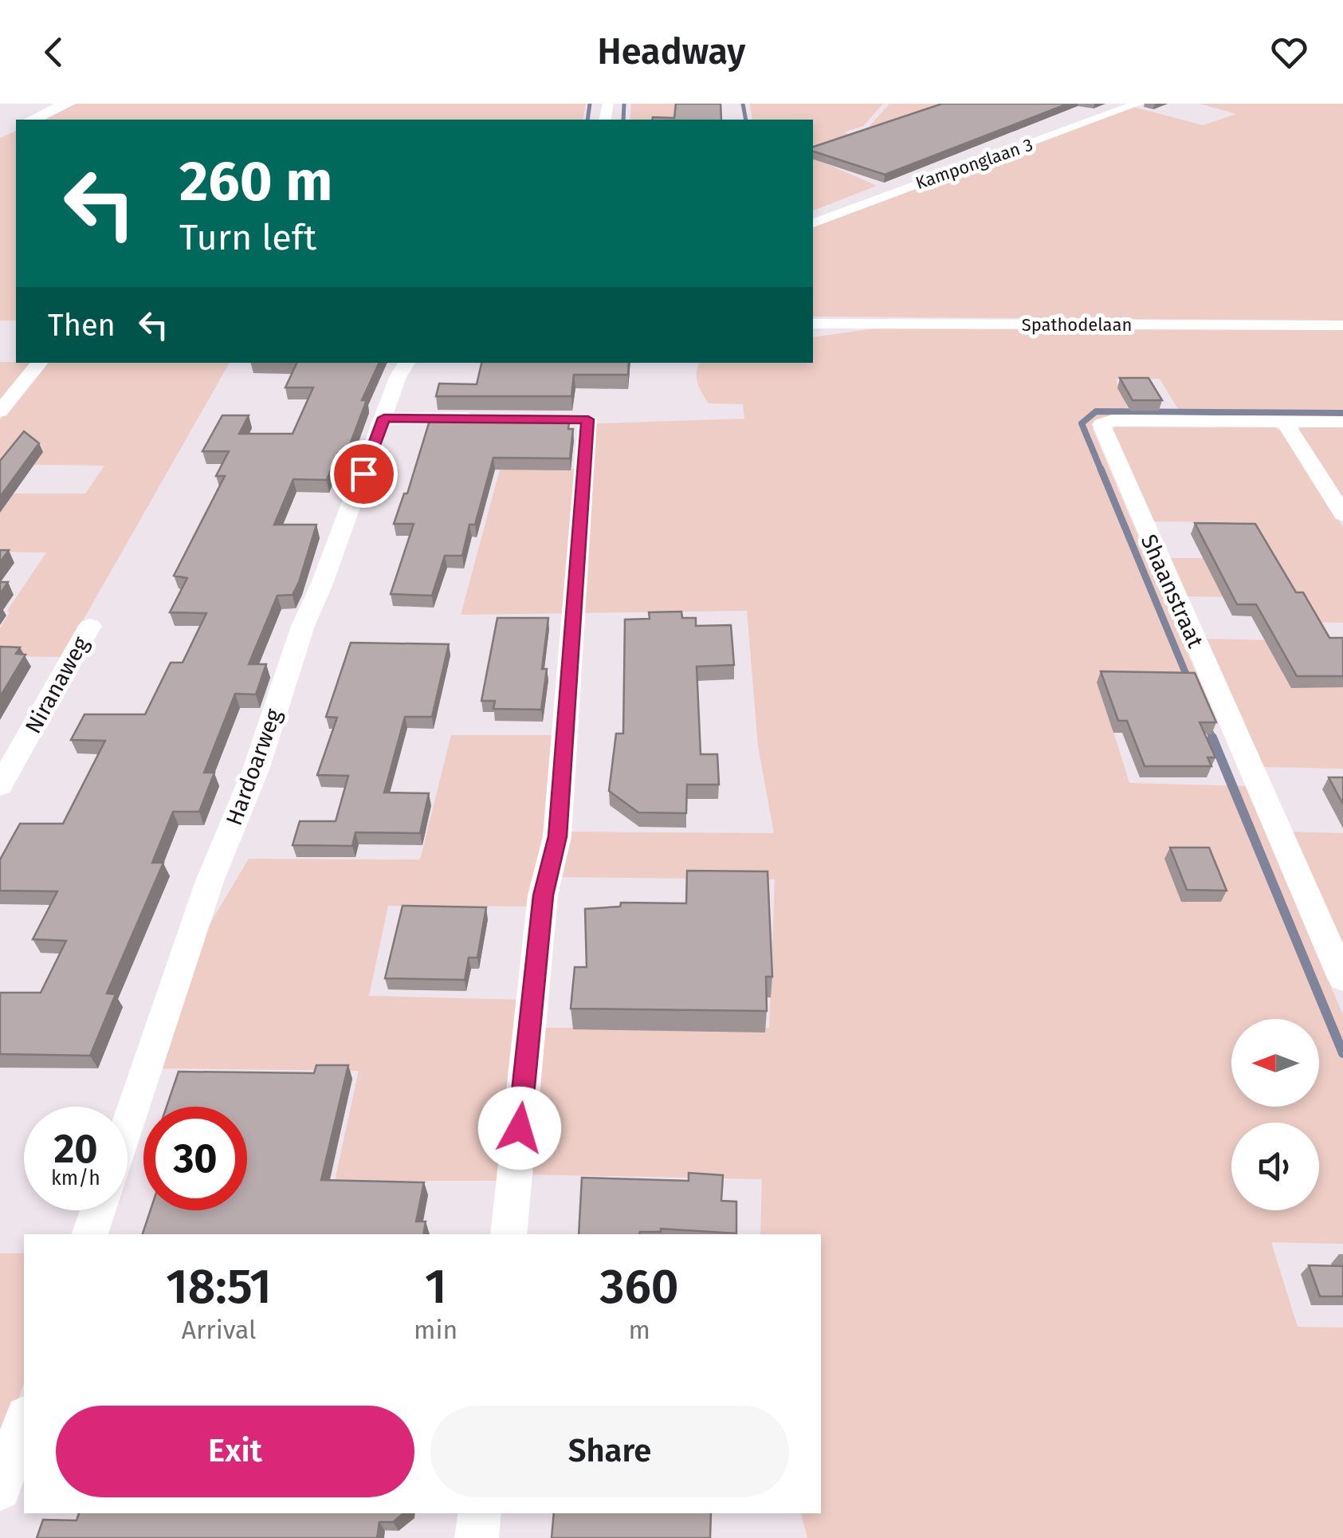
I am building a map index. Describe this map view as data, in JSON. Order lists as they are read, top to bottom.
{
  "streets": {
    "street": [
      "Kamponglaan 3",
      "Spathodelaan",
      "Shaanstraat",
      "Niranaweg",
      "Hardoarweg"
    ]
  },
  "north": "left",
  "page": {
    "header": "Headway",
    "turn": ["260 m", "Turn left"],
    "then": "Then",
    "speed": "20 km/h",
    "limit": "30",
    "eta": [
      "18:51",
      "Arrival",
      "1",
      "min",
      "360",
      "m"
    ],
    "buttons": ["Exit", "Share"]
  }
}
